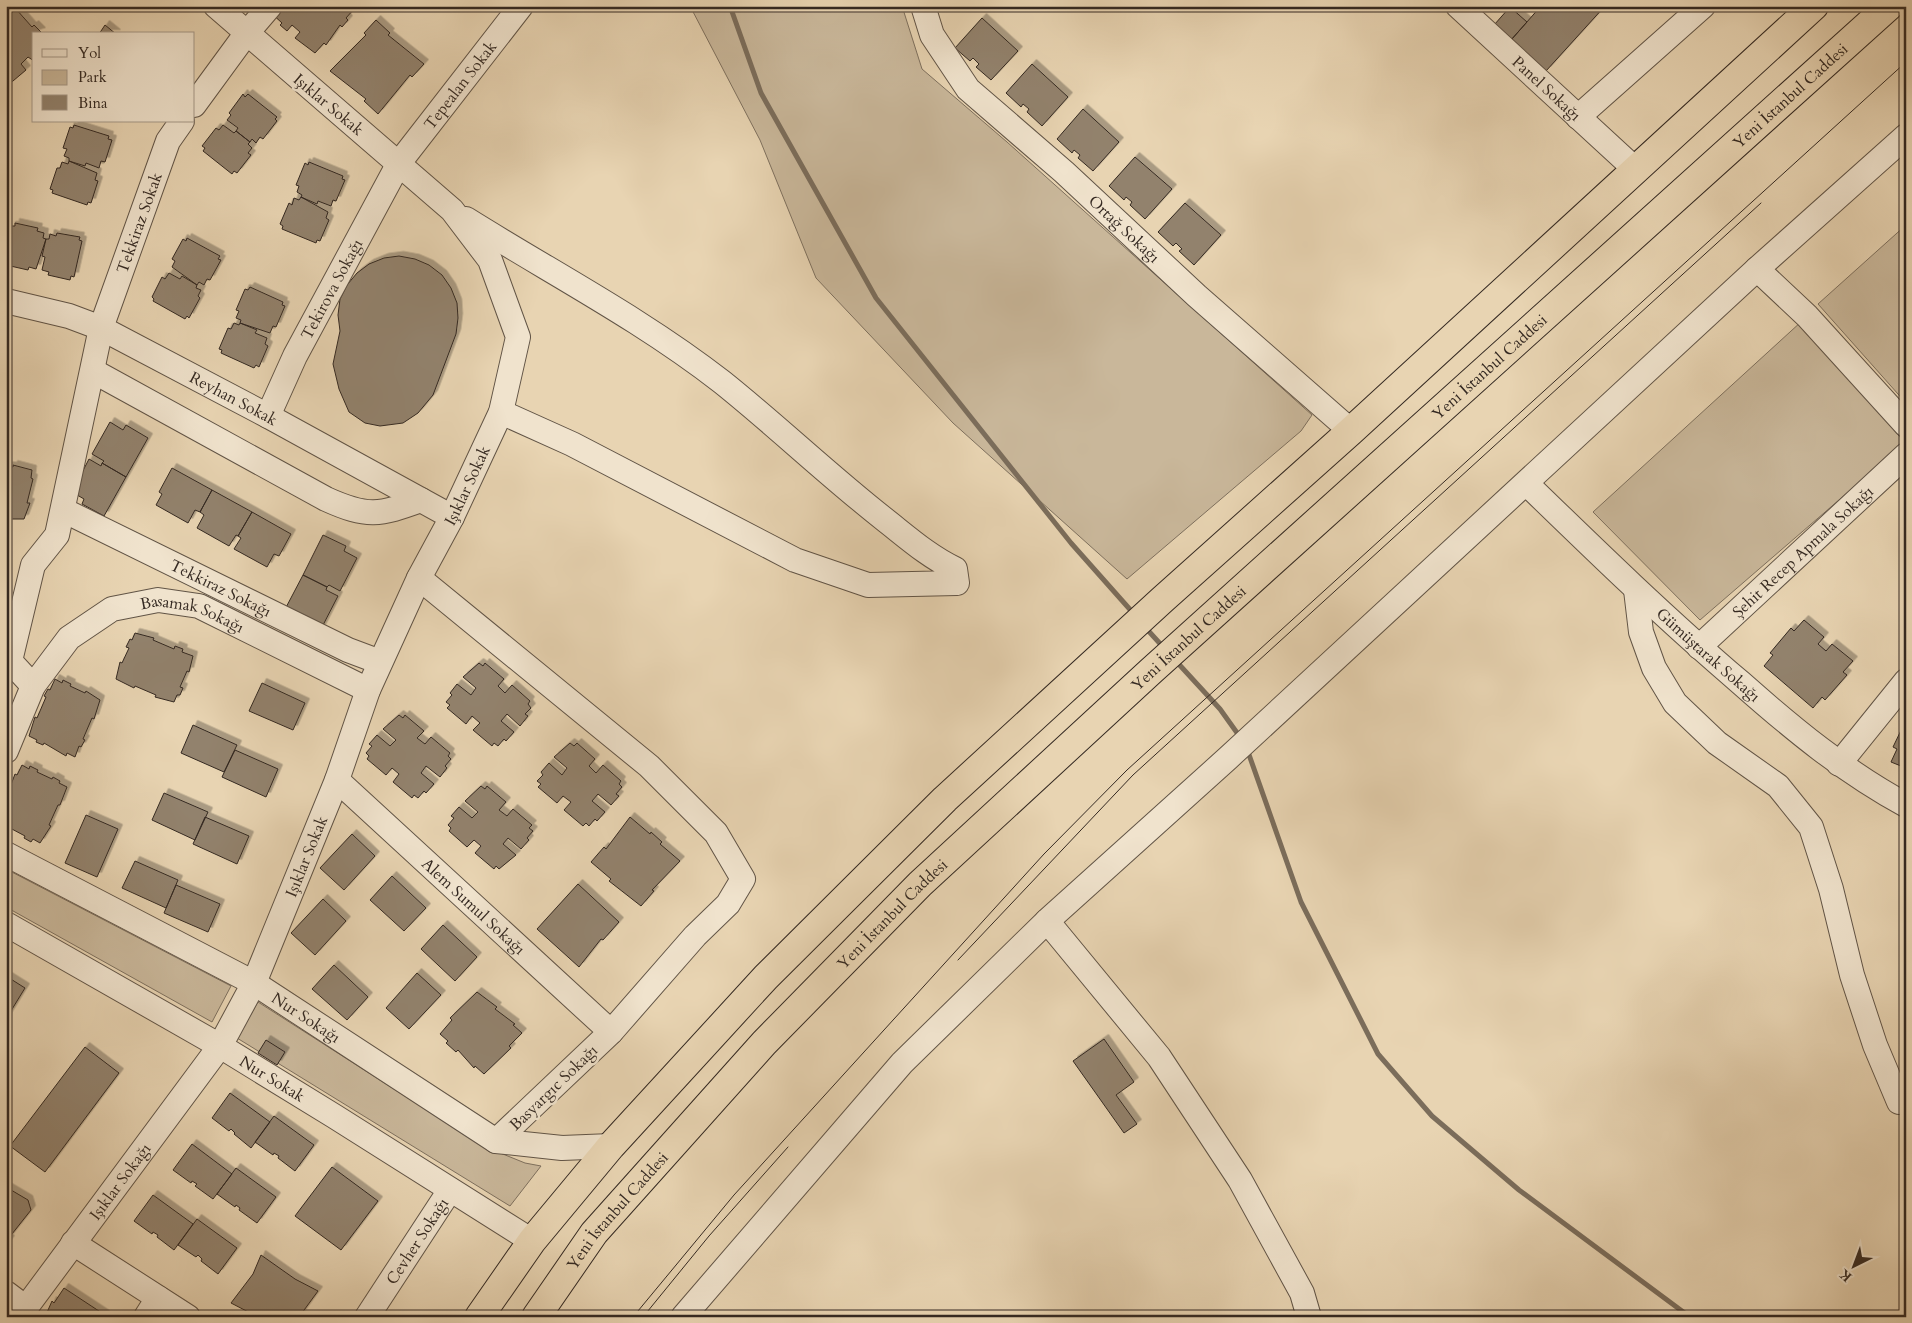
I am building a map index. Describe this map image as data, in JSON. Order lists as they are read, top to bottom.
{
  "streets": {
    "highway": ["Yeni İstanbul Caddesi"],
    "street": [
      "Tepealan Sokak",
      "Panel Sokağı",
      "Işıklar Sokak",
      "Tekkiraz Sokak",
      "Ortağ Sokağı",
      "Tekirova Sokağı",
      "Reyhan Sokak",
      "Şehit Recep Apmala Sokağı",
      "Tekkiraz Sokağı",
      "Basamak Sokağı",
      "Gümüştarak Sokağı",
      "Alem Sumul Sokağı",
      "Nur Sokağı",
      "Nur Sokak",
      "Basyargıc Sokağı",
      "Işıklar Sokağı",
      "Cevher Sokağı"
    ]
  },
  "crossings": [
    ["Tepealan Sokak", "Işıklar Sokak"],
    ["Tepealan Sokak", "Tekirova Sokağı"],
    ["Işıklar Sokak", "Tekirova Sokağı"],
    ["Işıklar Sokak", "Reyhan Sokak"],
    ["Işıklar Sokak", "Tekkiraz Sokağı"],
    ["Işıklar Sokak", "Basamak Sokağı"],
    ["Işıklar Sokak", "Alem Sumul Sokağı"],
    ["Işıklar Sokak", "Nur Sokağı"],
    ["Işıklar Sokak", "Nur Sokak"],
    ["Işıklar Sokak", "Basyargıc Sokağı"],
    ["Işıklar Sokak", "Işıklar Sokağı"],
    ["Tekkiraz Sokak", "Reyhan Sokak"],
    ["Tekirova Sokağı", "Reyhan Sokak"],
    ["Şehit Recep Apmala Sokağı", "Gümüştarak Sokağı"],
    ["Alem Sumul Sokağı", "Basyargıc Sokağı"],
    ["Nur Sokağı", "Basyargıc Sokağı"],
    ["Nur Sokak", "Işıklar Sokağı"],
    ["Nur Sokak", "Cevher Sokağı"]
  ],
  "legend": ["Yol", "Park", "Bina"],
  "north": "bottom left"
}
